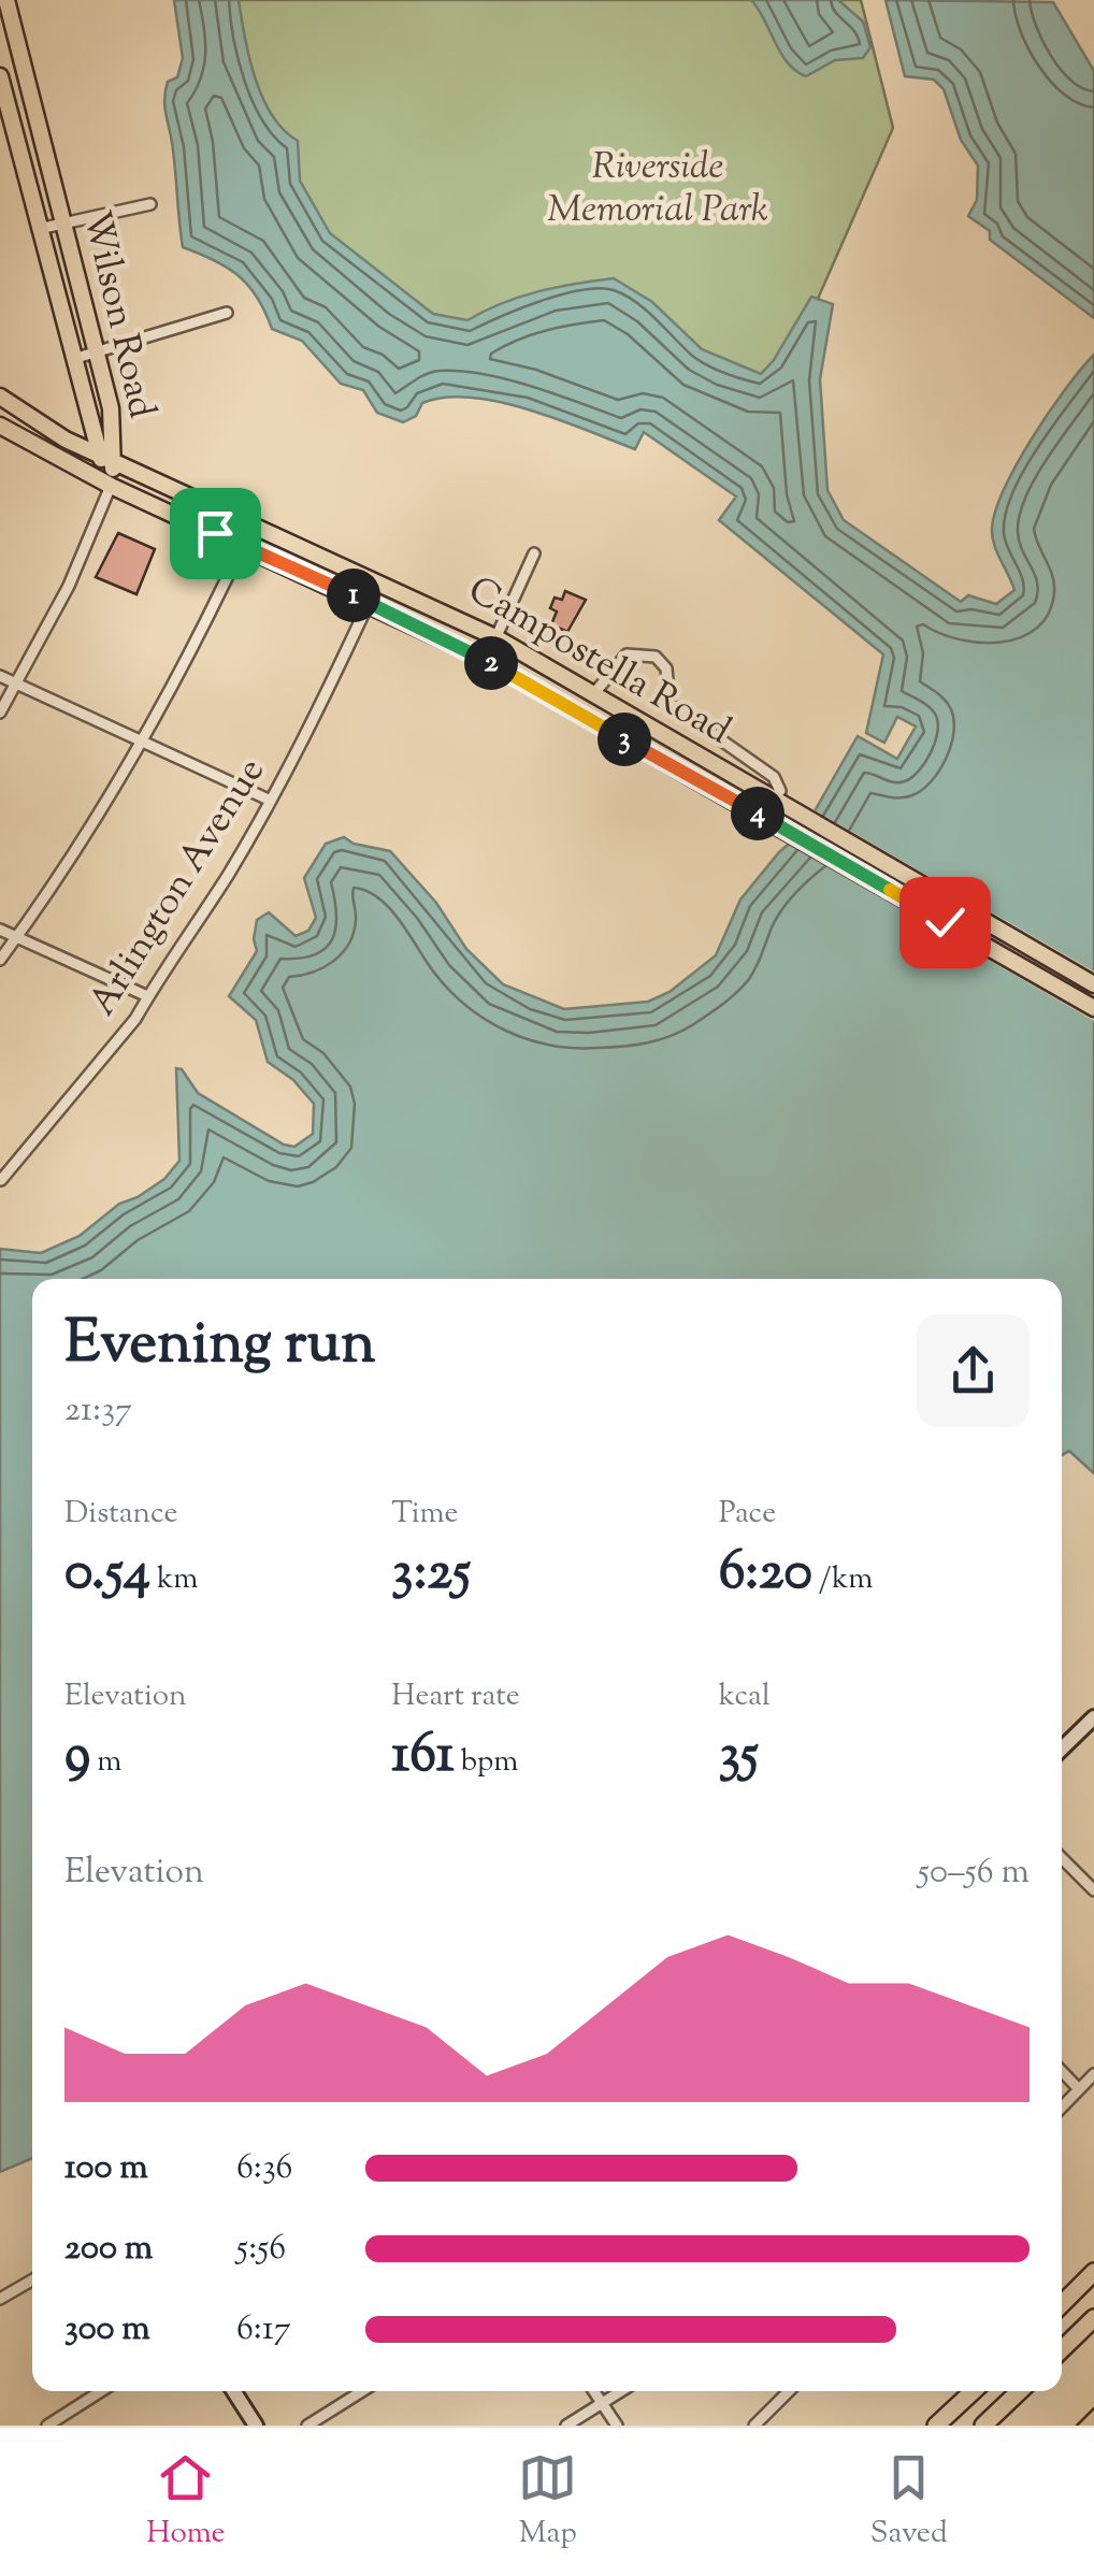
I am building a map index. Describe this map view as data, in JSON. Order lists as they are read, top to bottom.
{
  "streets": {
    "main road": ["Wilson Road", "Campostella Road"],
    "street": ["Arlington Avenue"]
  },
  "crossings": [
    ["Wilson Road", "Campostella Road"],
    ["Campostella Road", "Arlington Avenue"]
  ],
  "parks": ["Riverside Memorial Park"],
  "page": {
    "pins": [
      "1",
      "2",
      "3",
      "4"
    ],
    "heading": ["Evening run", "21:37"],
    "stats": [
      ["Distance", "0.54 km"],
      ["Time", "3:25"],
      ["Pace", "6:20 /km"],
      ["Elevation", "9 m"],
      ["Heart rate", "161 bpm"],
      ["kcal", "35"]
    ],
    "chart": ["Elevation", "50–56 m"],
    "list": [
      {
        "name": "100 m",
        "note": "6:36"
      },
      {
        "name": "200 m",
        "note": "5:56"
      },
      {
        "name": "300 m",
        "note": "6:17"
      }
    ],
    "tabs": ["Home", "Map", "Saved"]
  }
}
